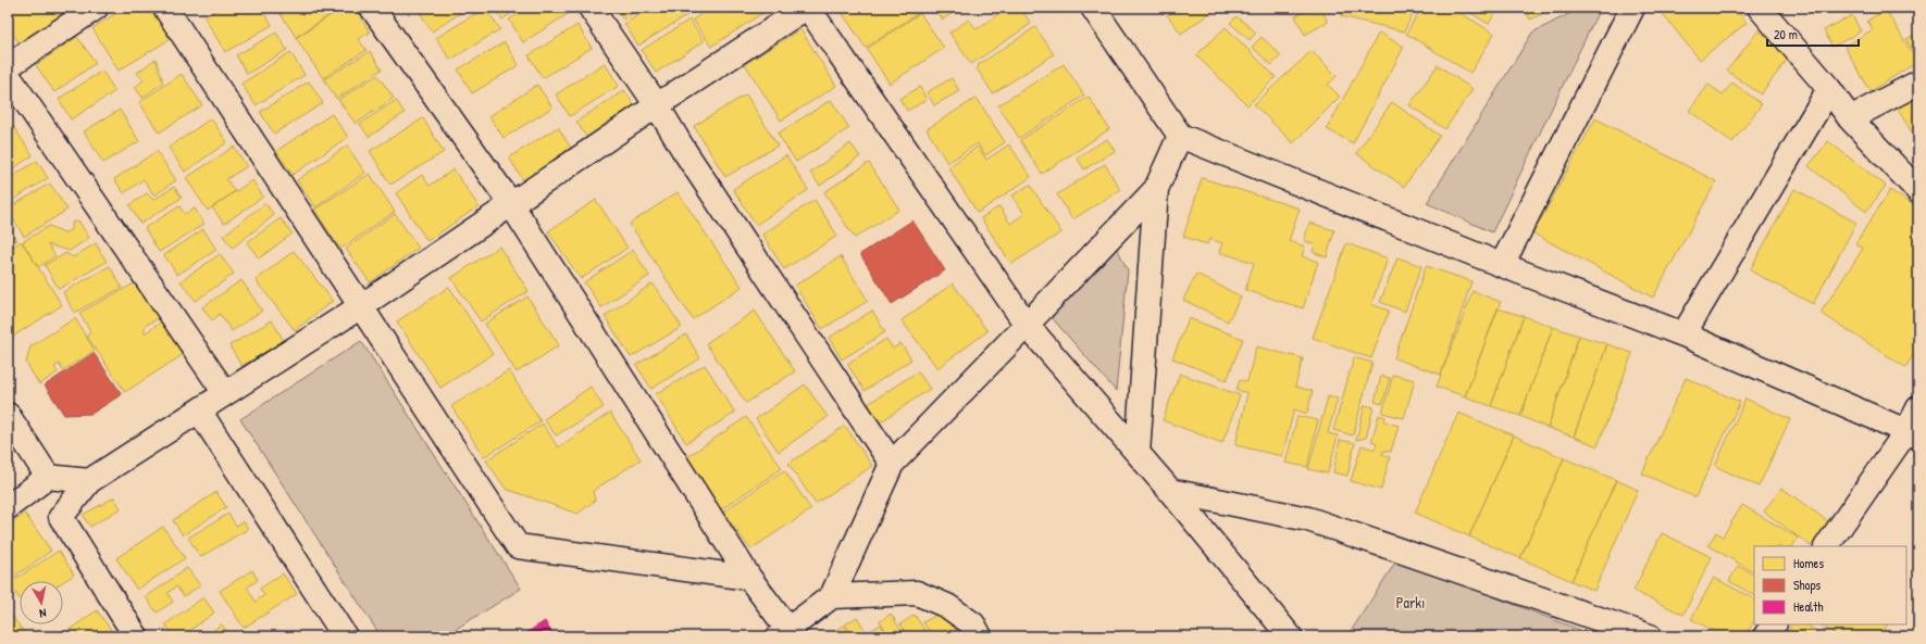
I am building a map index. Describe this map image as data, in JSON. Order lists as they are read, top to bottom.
{
  "parks": ["Parkı"],
  "legend": ["Homes", "Shops", "Health"],
  "scale_bar": "20 m",
  "north": "bottom"
}
